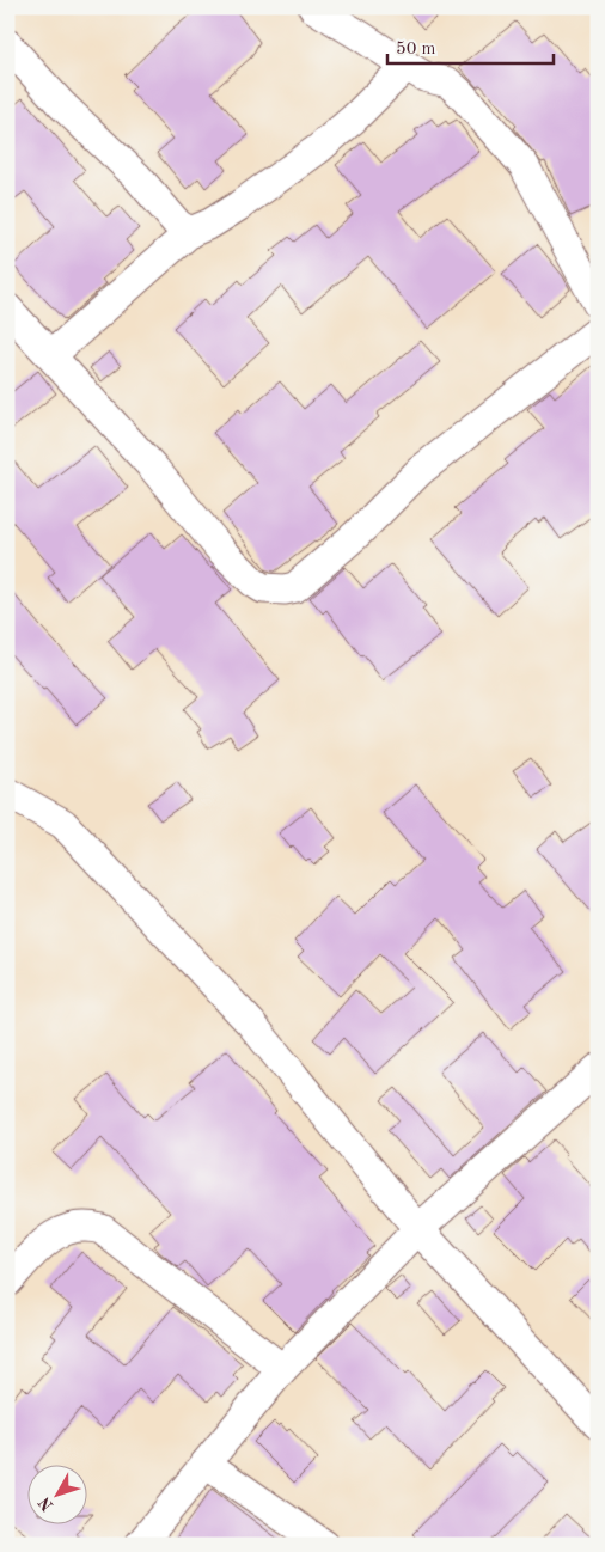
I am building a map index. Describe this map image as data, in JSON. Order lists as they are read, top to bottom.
{
  "scale_bar": "50 m",
  "north": "bottom left"
}
